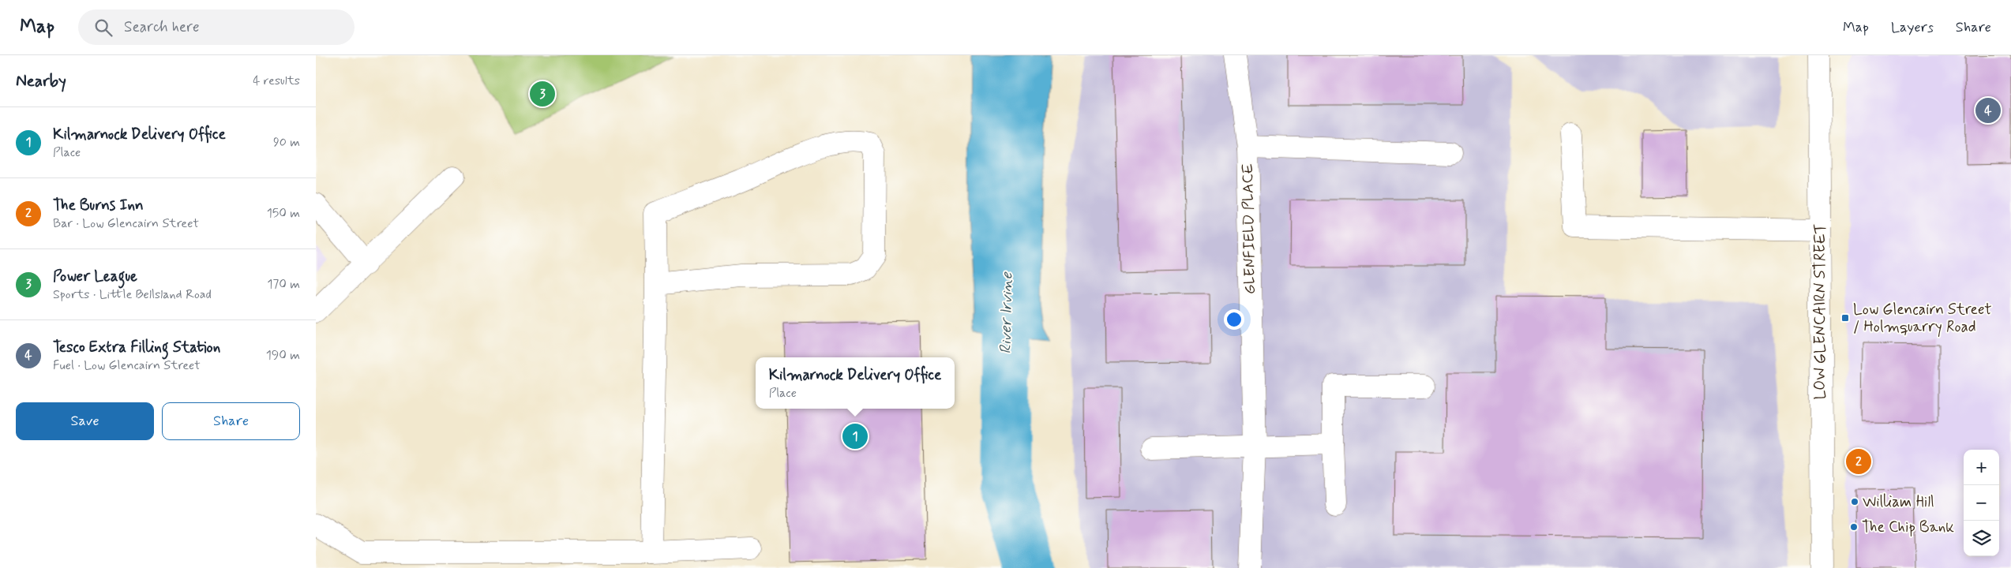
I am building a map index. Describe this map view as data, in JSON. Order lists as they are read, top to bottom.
{
  "streets": {
    "street": ["GLENFIELD PLACE", "LOW GLENCAIRN STREET"]
  },
  "water": ["River Irvine"],
  "places": {
    "transit": ["Low Glencairn Street / Holmquarry Road"],
    "other": ["William Hill", "The Chip Bank"]
  },
  "page": {
    "header": "Map",
    "search": "Search here",
    "nav": ["Map", "Layers", "Share"],
    "heading": ["Nearby", "4 results"],
    "pins": [
      "3",
      "4",
      "1",
      "2"
    ],
    "list": [
      {
        "mark": "1",
        "name": "Kilmarnock Delivery Office",
        "note": "Place",
        "value": "90 m"
      },
      {
        "mark": "2",
        "name": "The Burns Inn",
        "note": "Bar · Low Glencairn Street",
        "value": "150 m"
      },
      {
        "mark": "3",
        "name": "Power League",
        "note": "Sports · Little Bellsland Road",
        "value": "170 m"
      },
      {
        "mark": "4",
        "name": "Tesco Extra Filling Station",
        "note": "Fuel · Low Glencairn Street",
        "value": "190 m"
      }
    ],
    "popup": ["Kilmarnock Delivery Office", "Place"],
    "buttons": ["Save", "Share"],
    "map_buttons": ["+", "−"]
  }
}
